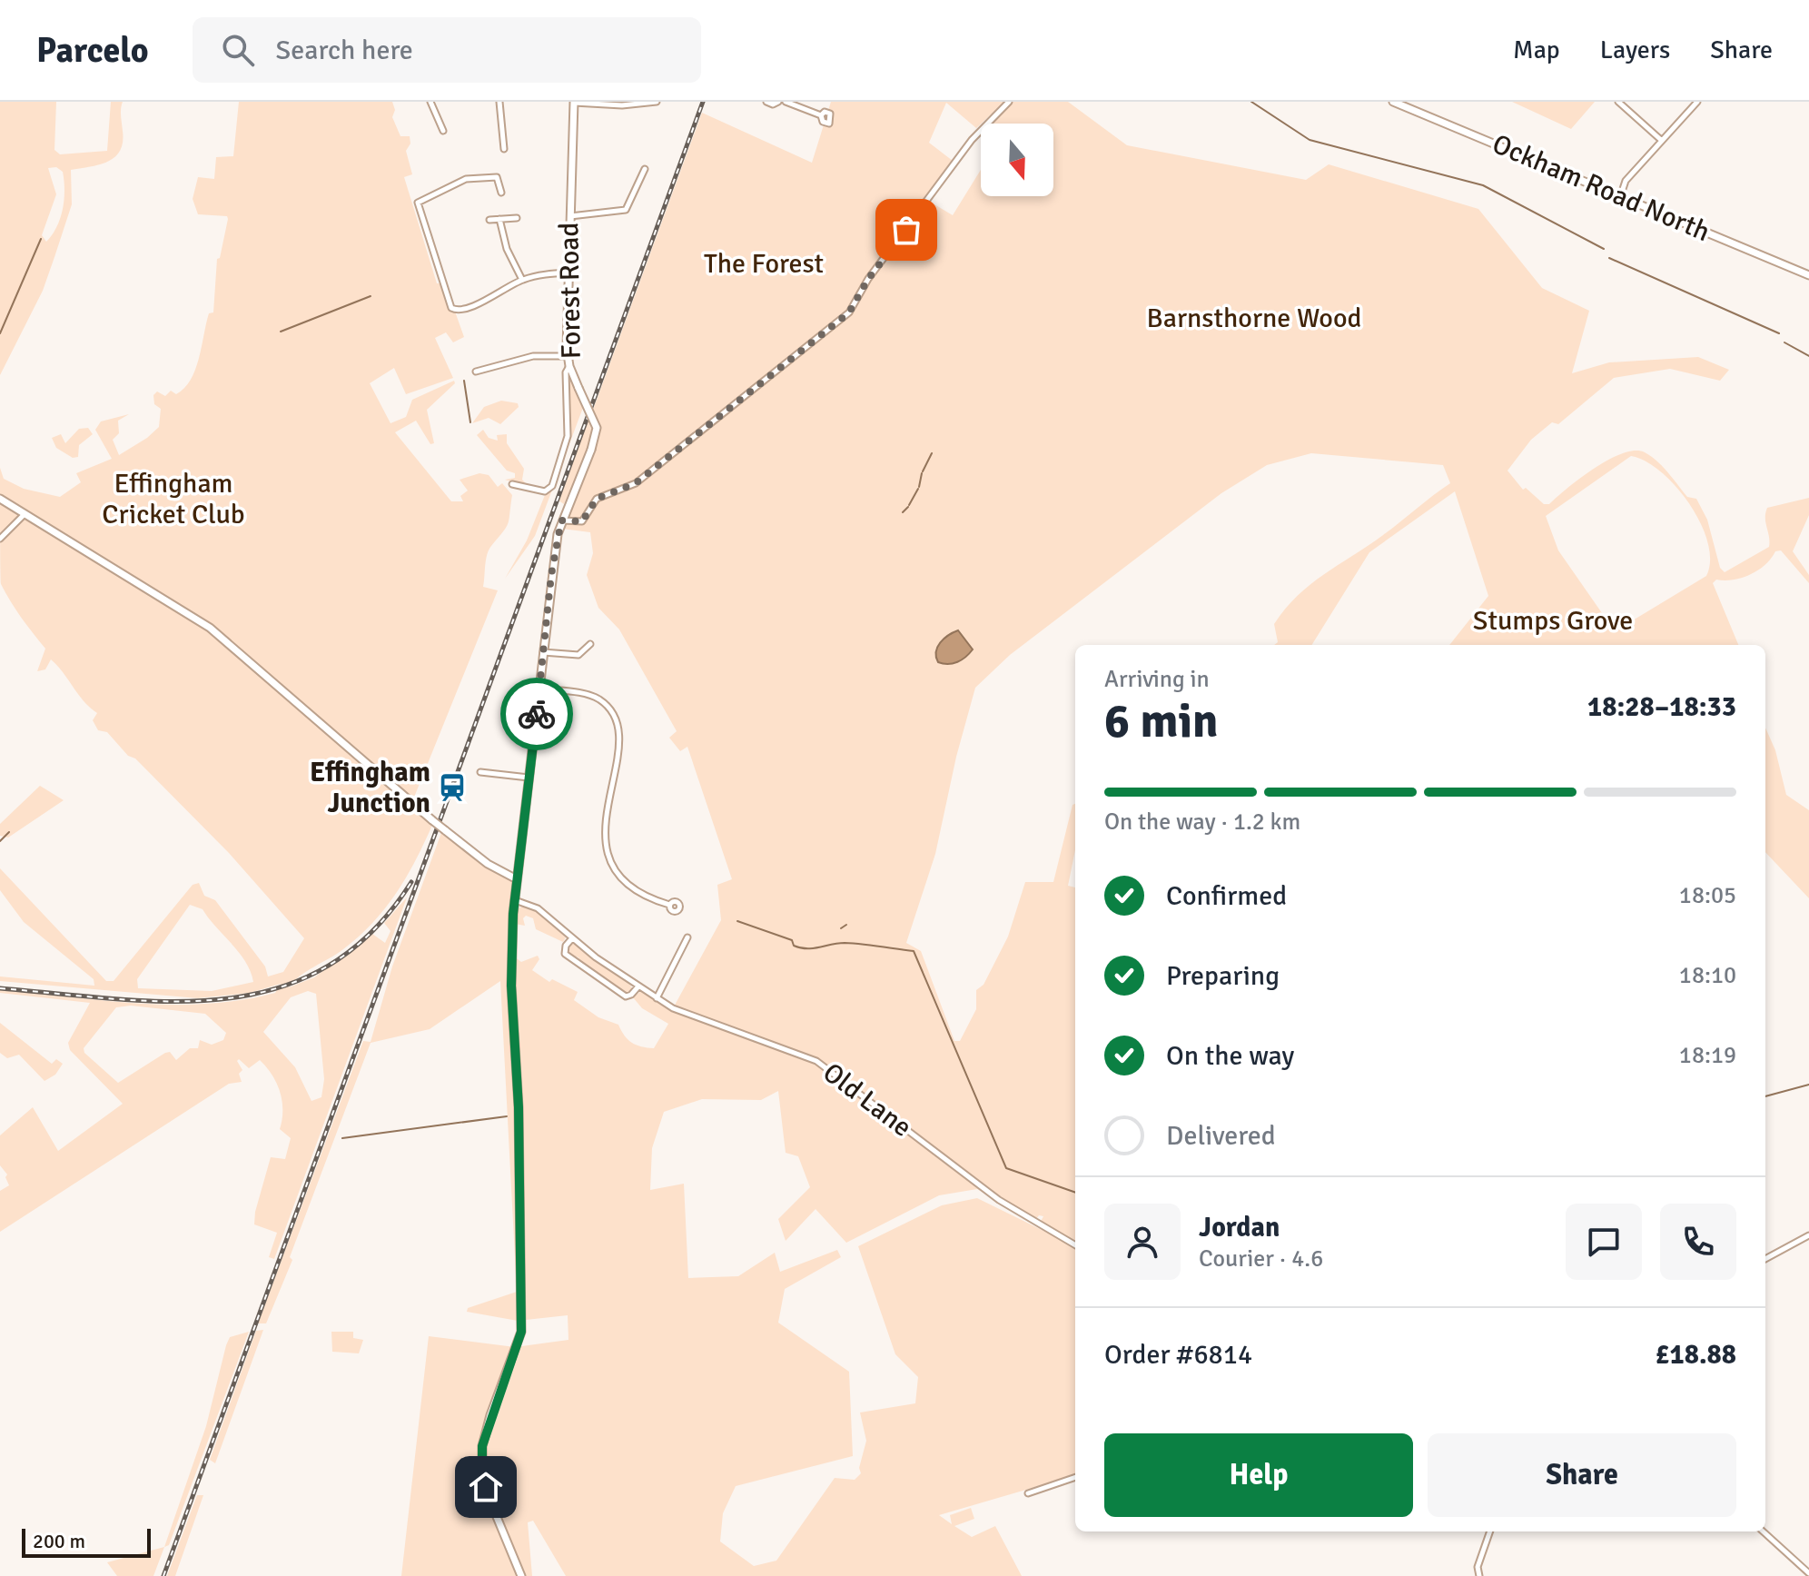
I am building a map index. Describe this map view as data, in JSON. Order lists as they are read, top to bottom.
{
  "streets": {
    "street": ["Ockham Road North", "Forest Road", "Old Lane"]
  },
  "crossings": [
    ["Forest Road", "Old Lane"]
  ],
  "parks": [
    "The Forest",
    "Barnsthorne Wood",
    "Effingham Cricket Club",
    "Stumps Grove"
  ],
  "places": {
    "station": ["Effingham Junction"]
  },
  "scale_bar": "200 m",
  "north": "bottom",
  "page": {
    "header": "Parcelo",
    "search": "Search here",
    "nav": ["Map", "Layers", "Share"],
    "heading": ["6 min", "Arriving in", "18:28–18:33"],
    "panel": [
      "Jordan",
      "Courier · 4.6",
      "Order #6814",
      "£18.88"
    ],
    "bar": "On the way · 1.2 km",
    "list": [
      ["Confirmed", "18:05"],
      ["Preparing", "18:10"],
      ["On the way", "18:19"],
      "Delivered"
    ],
    "buttons": ["Help", "Share"],
    "scale": "200 m"
  }
}
